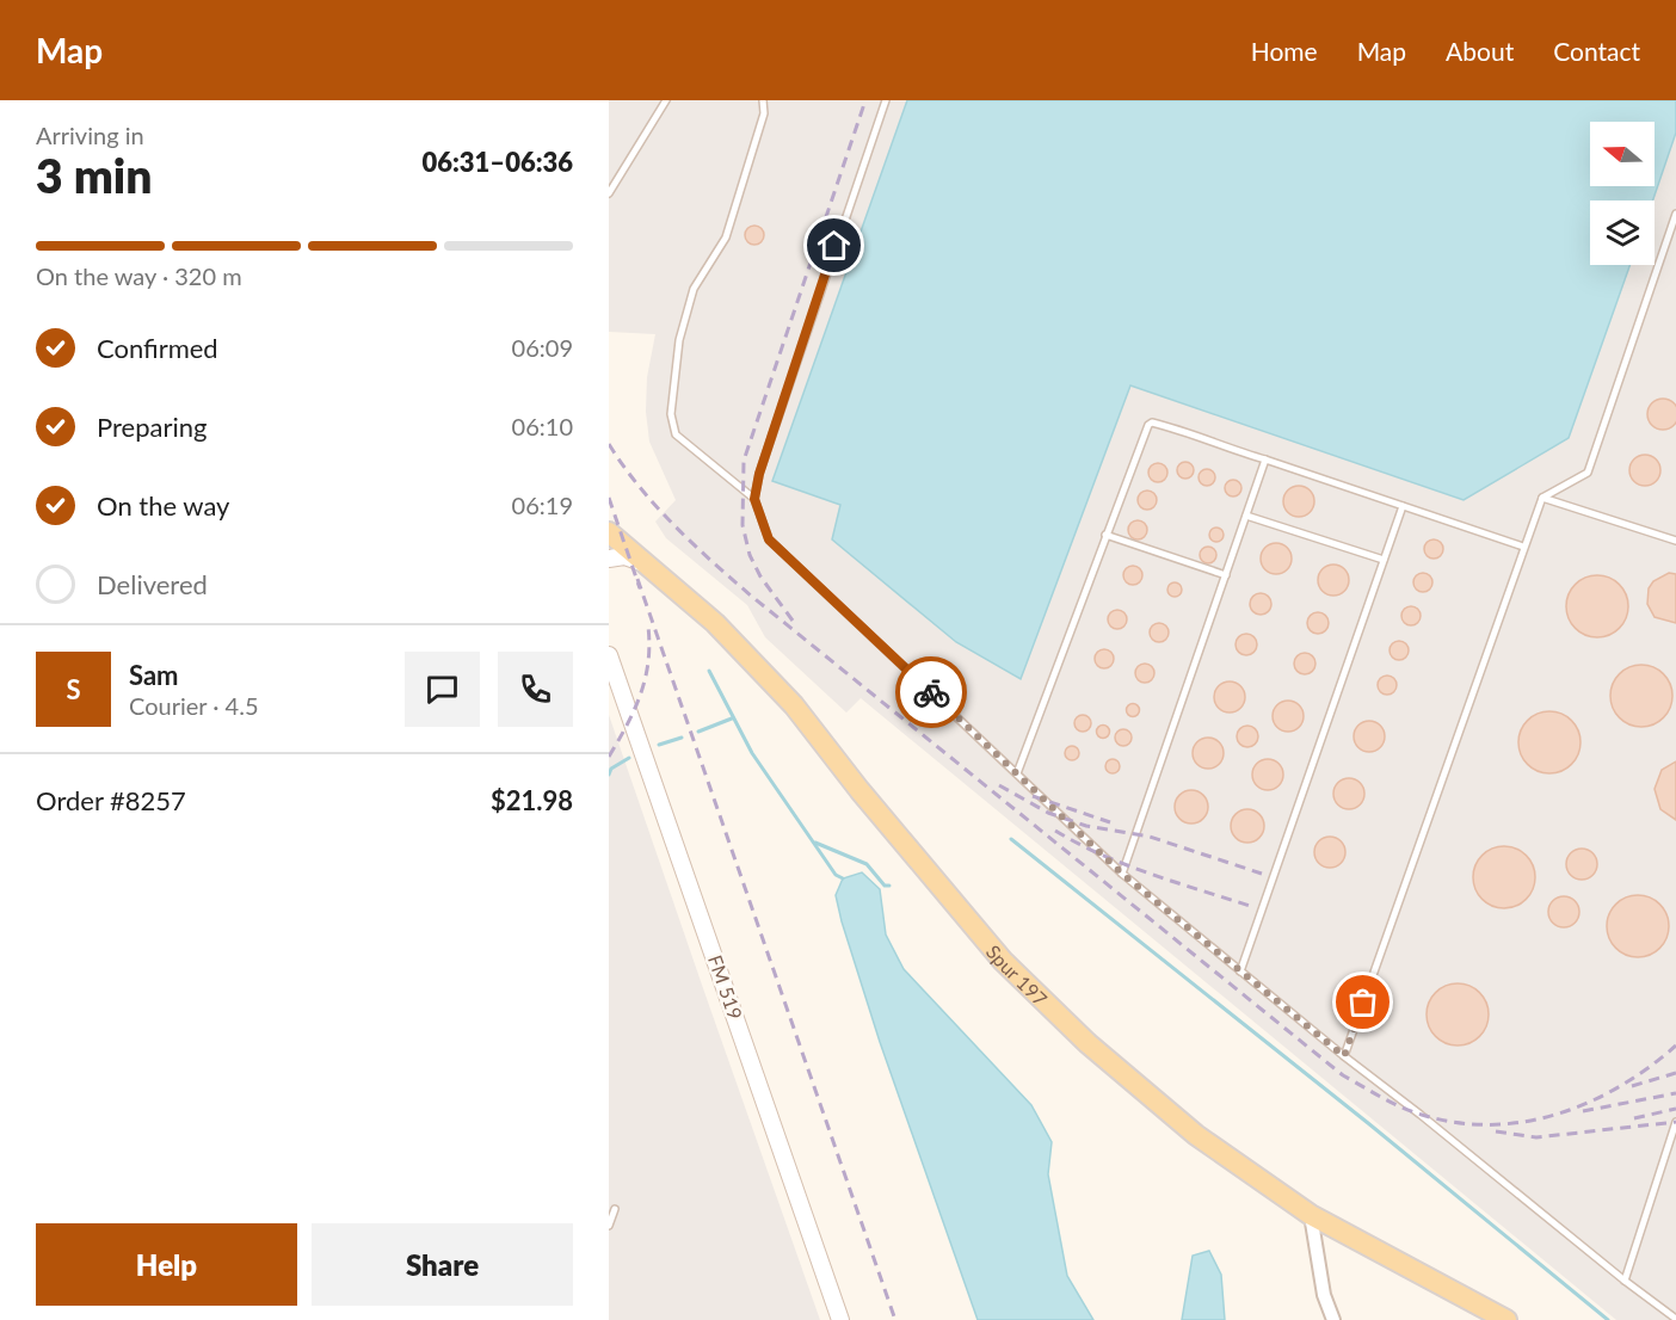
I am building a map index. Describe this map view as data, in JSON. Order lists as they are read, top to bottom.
{
  "streets": {
    "main road": ["Spur 197", "FM 519"]
  },
  "north": "left",
  "page": {
    "header": "Map",
    "nav": [
      "Home",
      "Map",
      "About",
      "Contact"
    ],
    "heading": ["3 min", "Arriving in", "06:31–06:36"],
    "panel": [
      "Sam",
      "Courier · 4.5",
      "Order #8257",
      "$21.98"
    ],
    "bar": "On the way · 320 m",
    "list": [
      ["Confirmed", "06:09"],
      ["Preparing", "06:10"],
      ["On the way", "06:19"],
      "Delivered"
    ],
    "round": "S",
    "buttons": ["Help", "Share"]
  }
}
